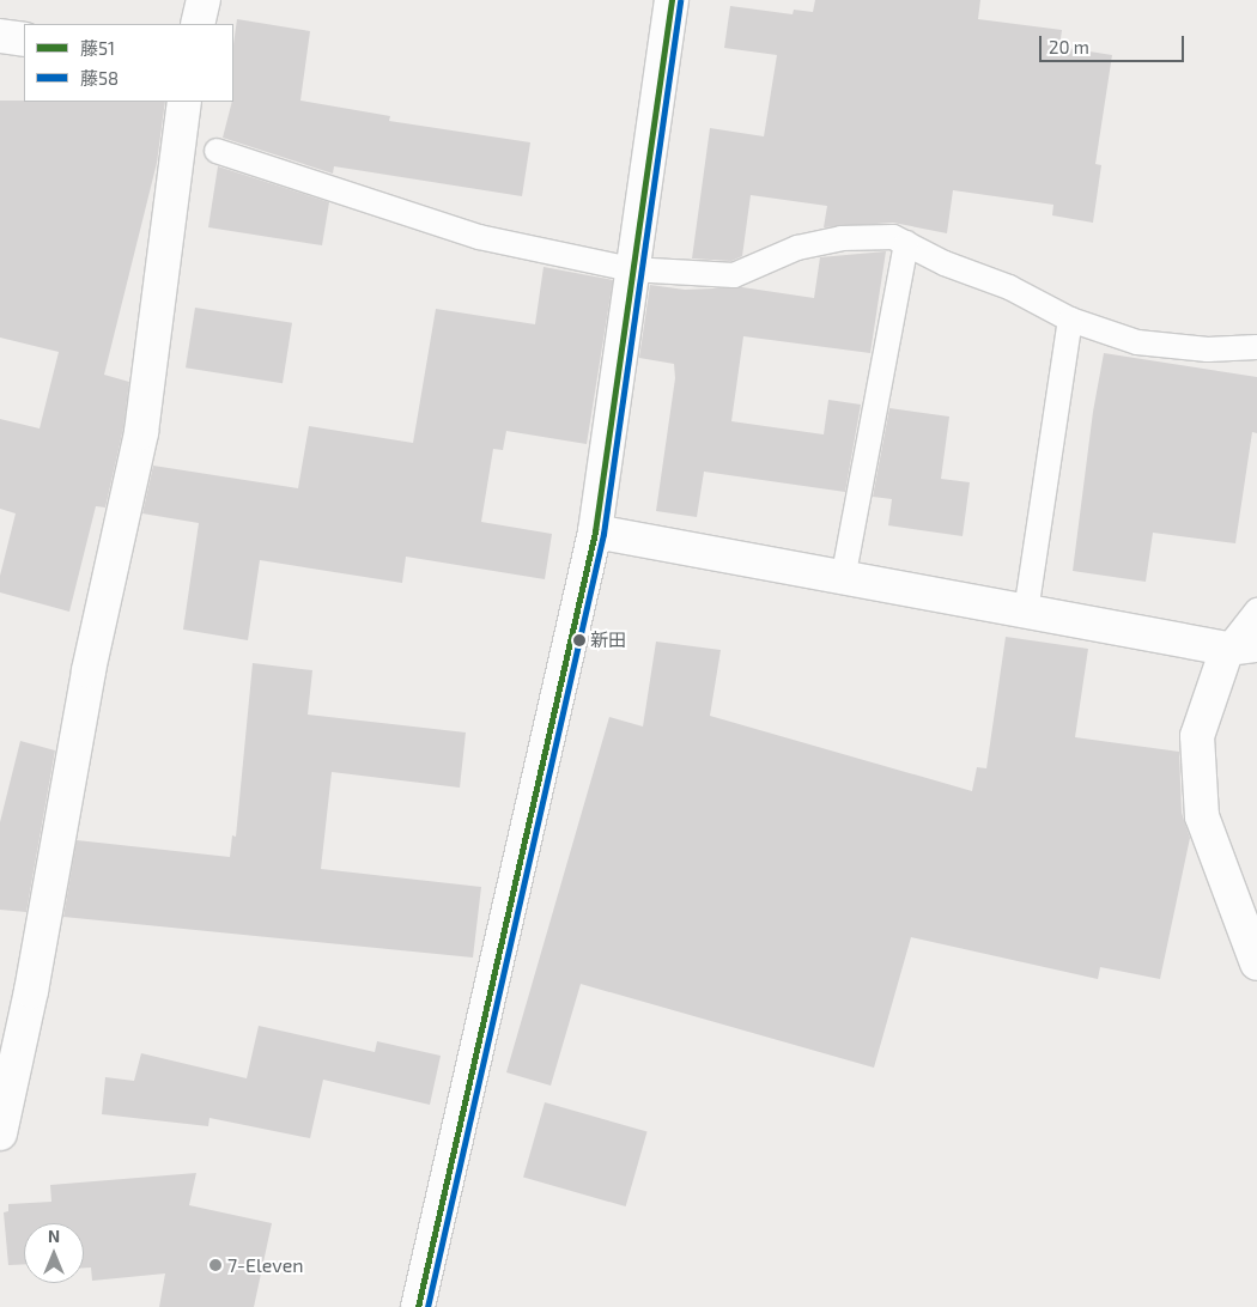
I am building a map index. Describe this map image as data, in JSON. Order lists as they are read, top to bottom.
{
  "places": ["新田", "7-Eleven"],
  "lines": ["transit line 藤51", "transit line 藤58"],
  "legend": ["藤51", "藤58"],
  "scale_bar": "20 m",
  "north": "top"
}
